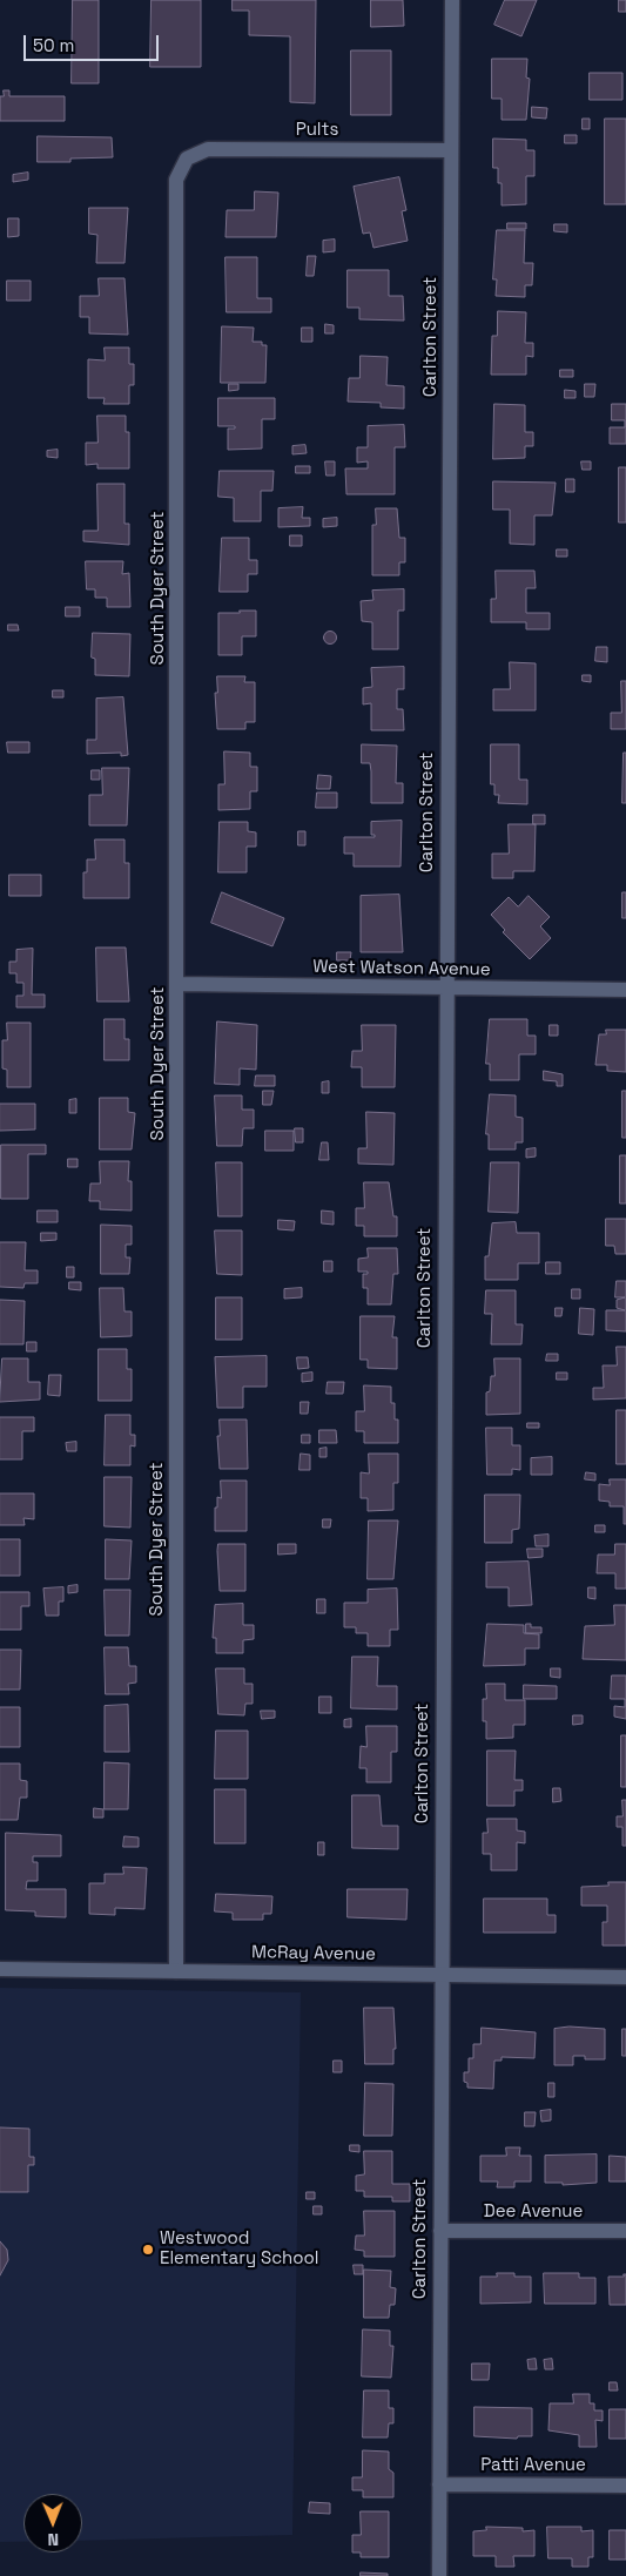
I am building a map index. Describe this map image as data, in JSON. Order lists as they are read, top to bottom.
{
  "streets": {
    "street": [
      "Pults",
      "Carlton Street",
      "South Dyer Street",
      "West Watson Avenue",
      "McRay Avenue",
      "Dee Avenue",
      "Patti Avenue"
    ]
  },
  "crossings": [
    ["Pults", "Carlton Street"],
    ["Pults", "South Dyer Street"],
    ["Carlton Street", "West Watson Avenue"],
    ["Carlton Street", "McRay Avenue"],
    ["Carlton Street", "Dee Avenue"],
    ["Carlton Street", "Patti Avenue"],
    ["South Dyer Street", "West Watson Avenue"],
    ["South Dyer Street", "McRay Avenue"]
  ],
  "places": ["Westwood Elementary School"],
  "scale_bar": "50 m",
  "north": "bottom"
}
